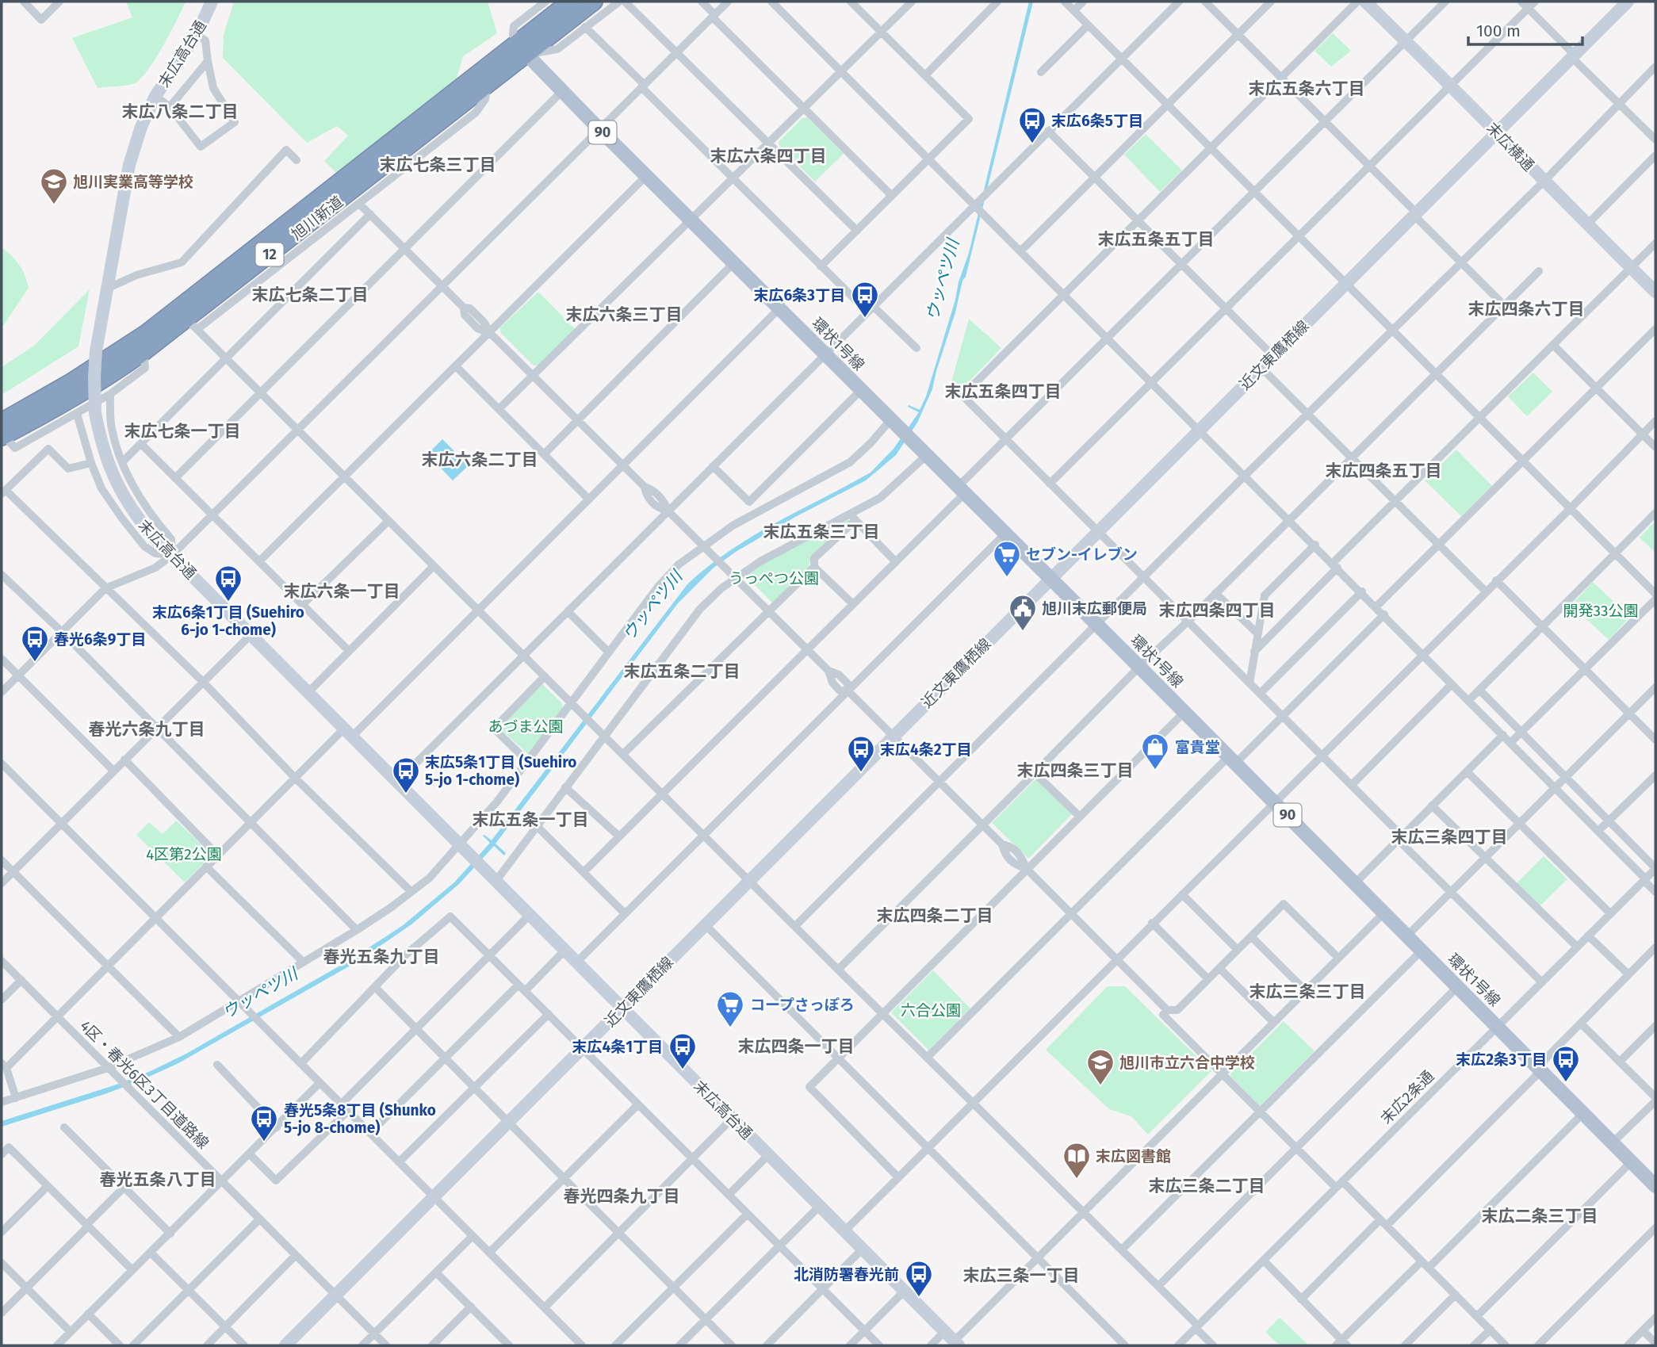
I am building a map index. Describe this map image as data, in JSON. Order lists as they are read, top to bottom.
{
  "streets": {
    "highway": ["旭川新道", "12"],
    "main road": ["90", "環状1号線"],
    "street": [
      "末広高台通",
      "末広横通",
      "近文東鷹栖線",
      "4区・春光6区3丁目道路線",
      "末広2条通"
    ]
  },
  "crossings": [
    ["末広高台通", "近文東鷹栖線"],
    ["末広横通", "近文東鷹栖線"],
    ["旭川新道", "環状1号線"],
    ["環状1号線", "近文東鷹栖線"],
    ["環状1号線", "末広2条通"],
    ["近文東鷹栖線", "4区・春光6区3丁目道路線"]
  ],
  "districts": [
    "末広五条六丁目",
    "末広八条二丁目",
    "末広六条四丁目",
    "末広七条三丁目",
    "末広五条五丁目",
    "末広七条二丁目",
    "末広四条六丁目",
    "末広六条三丁目",
    "末広五条四丁目",
    "末広七条一丁目",
    "末広六条二丁目",
    "末広四条五丁目",
    "末広五条三丁目",
    "末広六条一丁目",
    "末広四条四丁目",
    "末広五条二丁目",
    "春光六条九丁目",
    "末広四条三丁目",
    "末広五条一丁目",
    "末広三条四丁目",
    "末広四条二丁目",
    "春光五条九丁目",
    "末広三条三丁目",
    "末広四条一丁目",
    "春光五条八丁目",
    "末広三条二丁目",
    "春光四条九丁目",
    "末広二条三丁目",
    "末広三条一丁目"
  ],
  "water": ["ウッペツ川"],
  "parks": [
    "うっぺつ公園",
    "開発33公園",
    "あづま公園",
    "4区第2公園",
    "六合公園"
  ],
  "places": {
    "bus stop": [
      "末広6条5丁目",
      "末広6条3丁目",
      "末広6条1丁目 (Suehiro 6-jo 1-chome)",
      "春光6条9丁目",
      "末広4条2丁目",
      "末広5条1丁目 (Suehiro 5-jo 1-chome)",
      "末広4条1丁目",
      "末広2条3丁目",
      "春光5条8丁目 (Shunko 5-jo 8-chome)",
      "北消防署春光前"
    ],
    "school or university": ["旭川実業高等学校", "旭川市立六合中学校"],
    "supermarket": ["セブン-イレブン", "コープさっぽろ"],
    "public building": ["旭川末広郵便局"],
    "shop": ["富貴堂"],
    "library": ["末広図書館"]
  },
  "scale_bar": "100 m"
}
